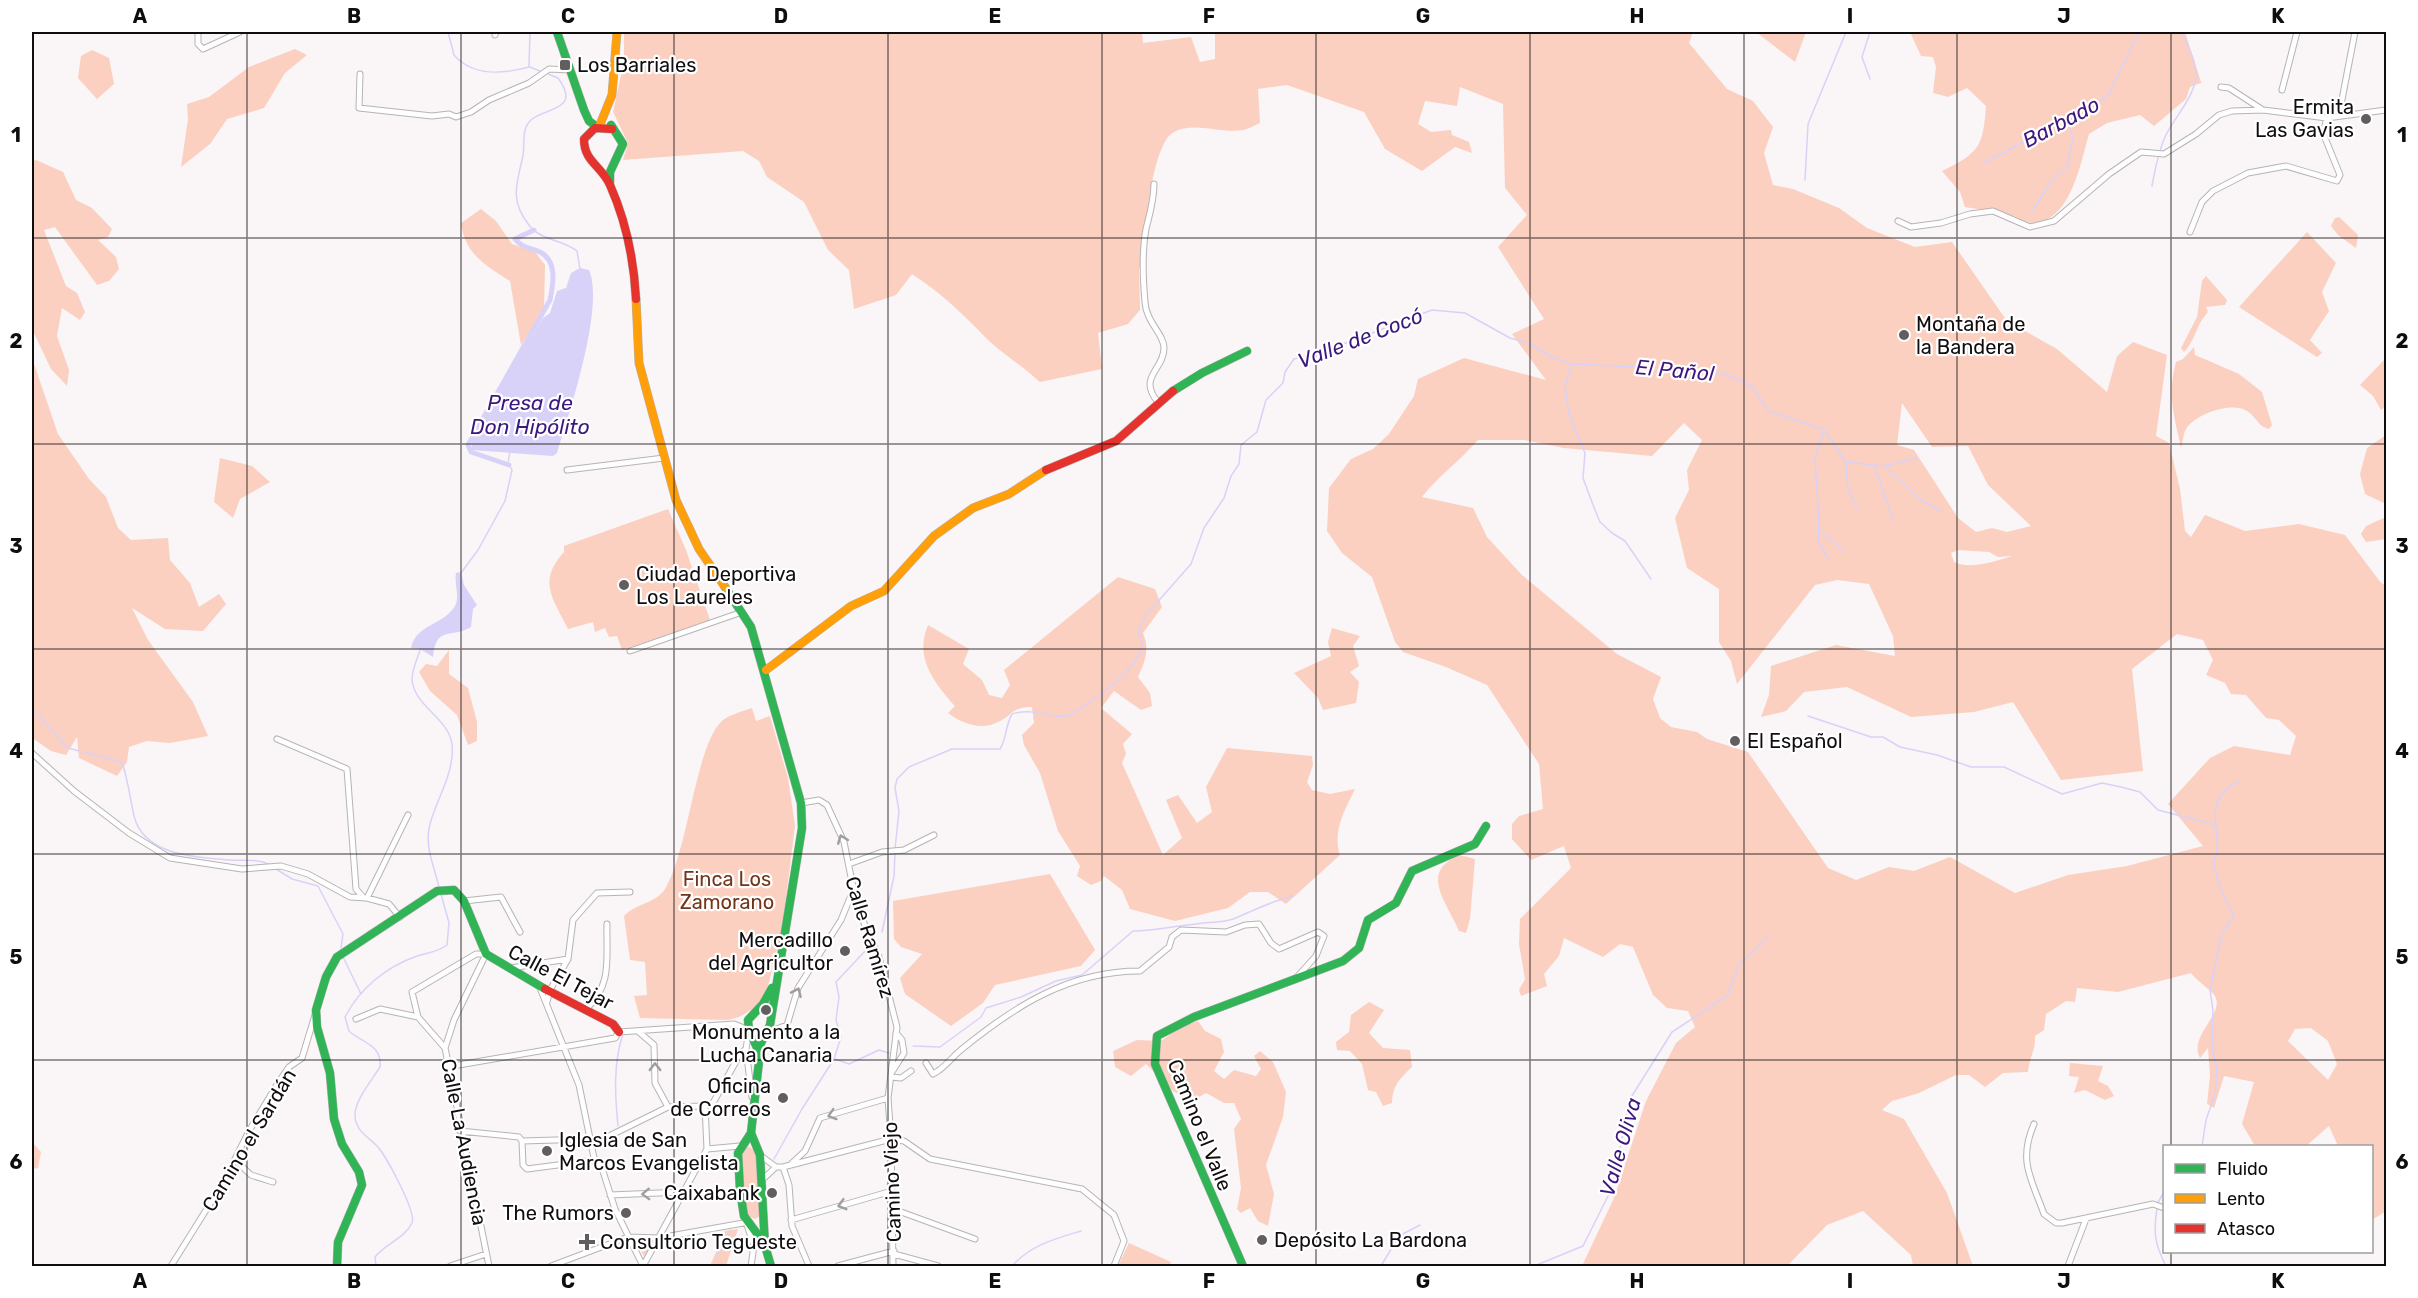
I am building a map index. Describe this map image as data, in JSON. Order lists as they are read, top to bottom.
{
  "streets": {
    "street": [
      "Calle Ramírez",
      "Calle El Tejar",
      "Camino el Valle",
      "Camino el Sardán",
      "Calle La Audiencia",
      "Camino Viejo"
    ]
  },
  "crossings": [
    ["Calle Ramírez", "Camino Viejo"],
    ["Calle El Tejar", "Calle La Audiencia"]
  ],
  "water": [
    "Barbado",
    "Valle de Cocó",
    "El Pañol",
    "Presa de Don Hipólito",
    "Valle Oliva"
  ],
  "parks": ["Finca Los Zamorano"],
  "places": {
    "transit": ["Los Barriales"],
    "other": [
      "Ermita Las Gavias",
      "Montaña de la Bandera",
      "Ciudad Deportiva Los Laureles",
      "El Español",
      "Mercadillo del Agricultor",
      "Monumento a la Lucha Canaria",
      "Oficina de Correos",
      "Iglesia de San Marcos Evangelista",
      "Caixabank",
      "The Rumors",
      "Depósito La Bardona"
    ],
    "health": ["Consultorio Tegueste"]
  },
  "legend": ["Fluido", "Lento", "Atasco"],
  "grid": {
    "columns": [
      "A",
      "B",
      "C",
      "D",
      "E",
      "F",
      "G",
      "H",
      "I",
      "J",
      "K"
    ],
    "rows": [
      "1",
      "2",
      "3",
      "4",
      "5",
      "6"
    ]
  }
}
